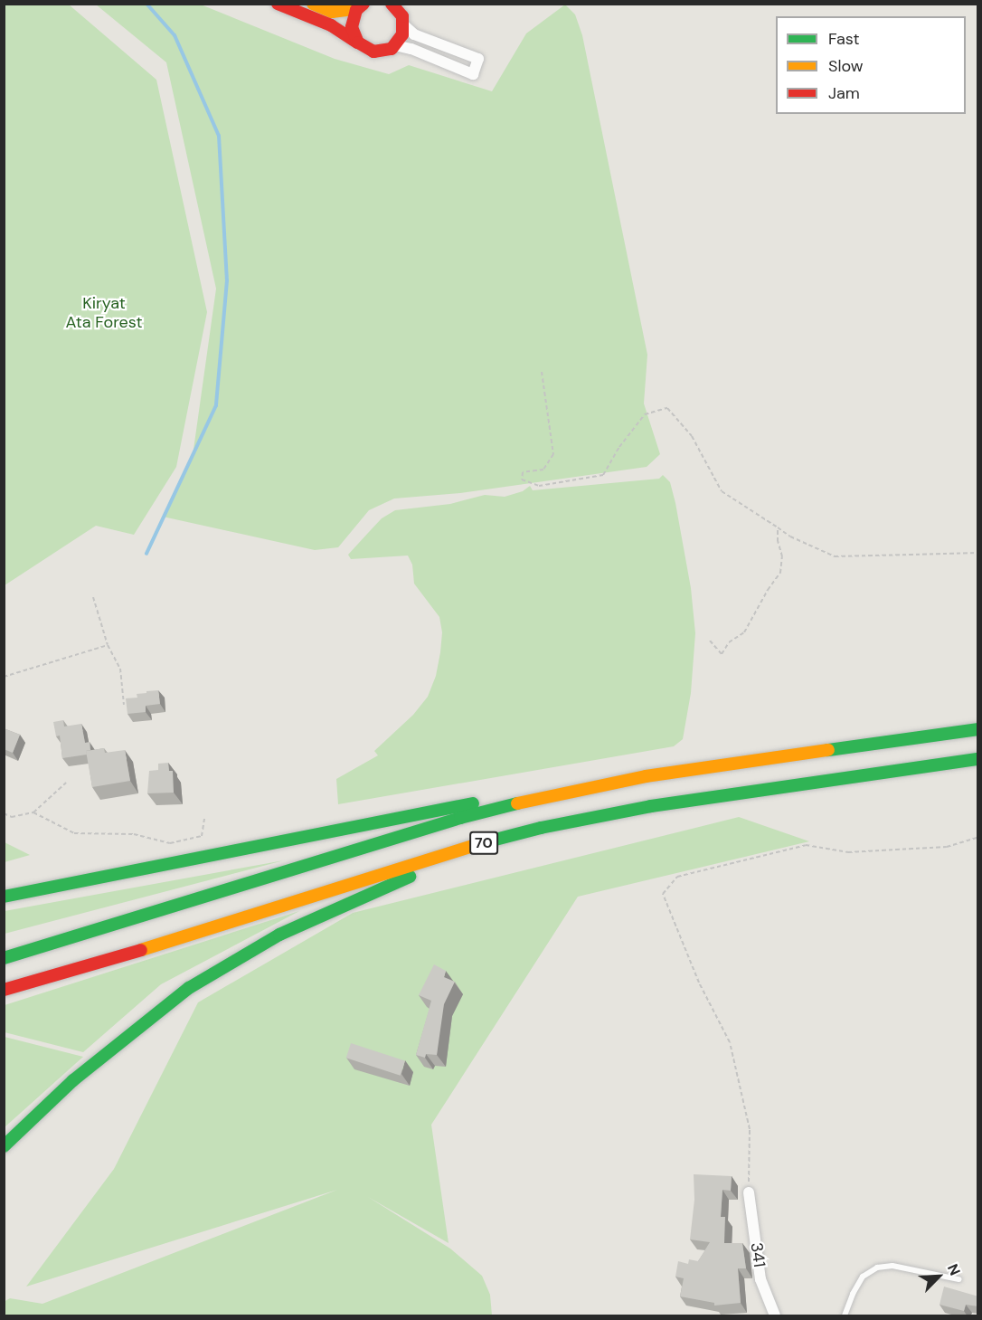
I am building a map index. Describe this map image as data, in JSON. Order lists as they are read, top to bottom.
{
  "streets": {
    "main road": ["70"],
    "street": ["341"]
  },
  "parks": ["Kiryat Ata Forest"],
  "legend": ["Fast", "Slow", "Jam"],
  "north": "top right"
}
